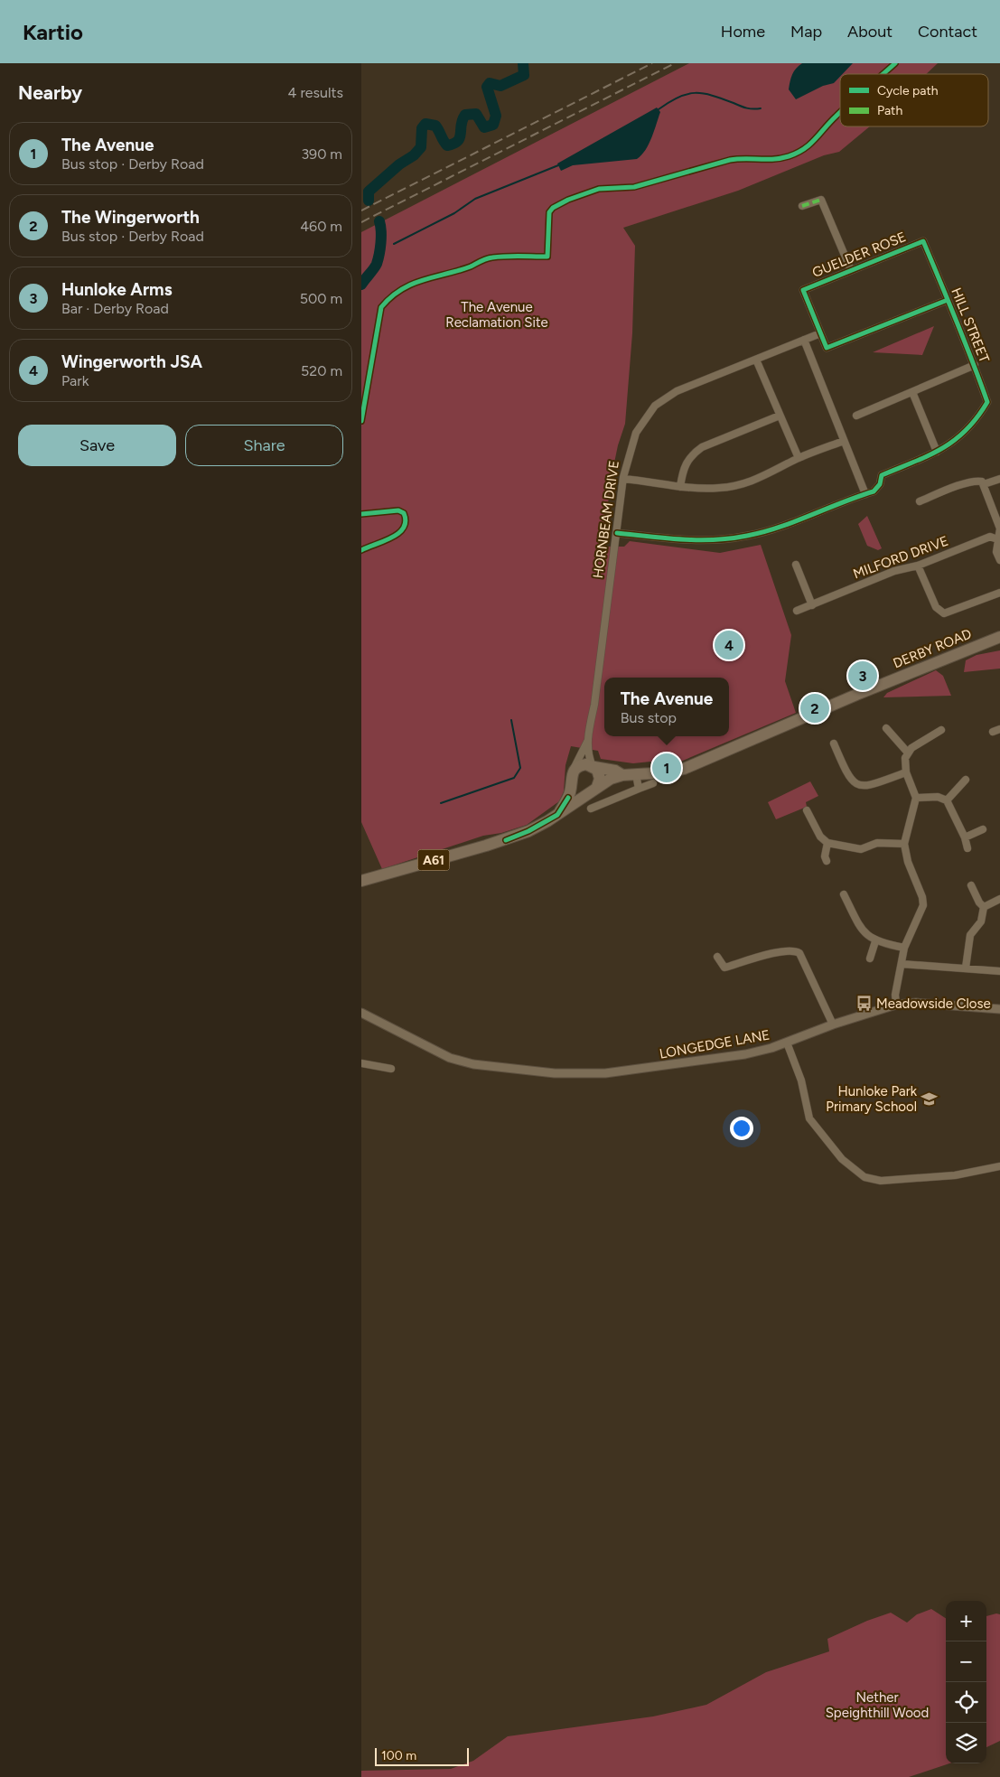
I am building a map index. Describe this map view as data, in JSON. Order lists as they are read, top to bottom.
{
  "streets": {
    "highway": ["DERBY ROAD", "A61"],
    "street": [
      "GUELDER ROSE",
      "HILL STREET",
      "HORNBEAM DRIVE",
      "MILFORD DRIVE",
      "LONGEDGE LANE"
    ]
  },
  "crossings": [
    ["GUELDER ROSE", "HILL STREET"],
    ["GUELDER ROSE", "HORNBEAM DRIVE"],
    ["HILL STREET", "HORNBEAM DRIVE"],
    ["HORNBEAM DRIVE", "DERBY ROAD"]
  ],
  "parks": ["The Avenue Reclamation Site", "Nether Speighthill Wood"],
  "places": {
    "bus stop": ["Meadowside Close"],
    "school or university": ["Hunloke Park Primary School"]
  },
  "legend": ["Cycle path", "Path"],
  "scale_bar": "100 m",
  "page": {
    "header": "Kartio",
    "nav": [
      "Home",
      "Map",
      "About",
      "Contact"
    ],
    "heading": ["Nearby", "4 results"],
    "list": [
      {
        "mark": "1",
        "name": "The Avenue",
        "note": "Bus stop · Derby Road",
        "value": "390 m"
      },
      {
        "mark": "2",
        "name": "The Wingerworth",
        "note": "Bus stop · Derby Road",
        "value": "460 m"
      },
      {
        "mark": "3",
        "name": "Hunloke Arms",
        "note": "Bar · Derby Road",
        "value": "500 m"
      },
      {
        "mark": "4",
        "name": "Wingerworth JSA",
        "note": "Park",
        "value": "520 m"
      }
    ],
    "buttons": ["Save", "Share"],
    "pins": [
      "4",
      "3",
      "2",
      "1"
    ],
    "popup": ["The Avenue", "Bus stop"],
    "map_buttons": ["+", "−"],
    "scale": "100 m"
  }
}
